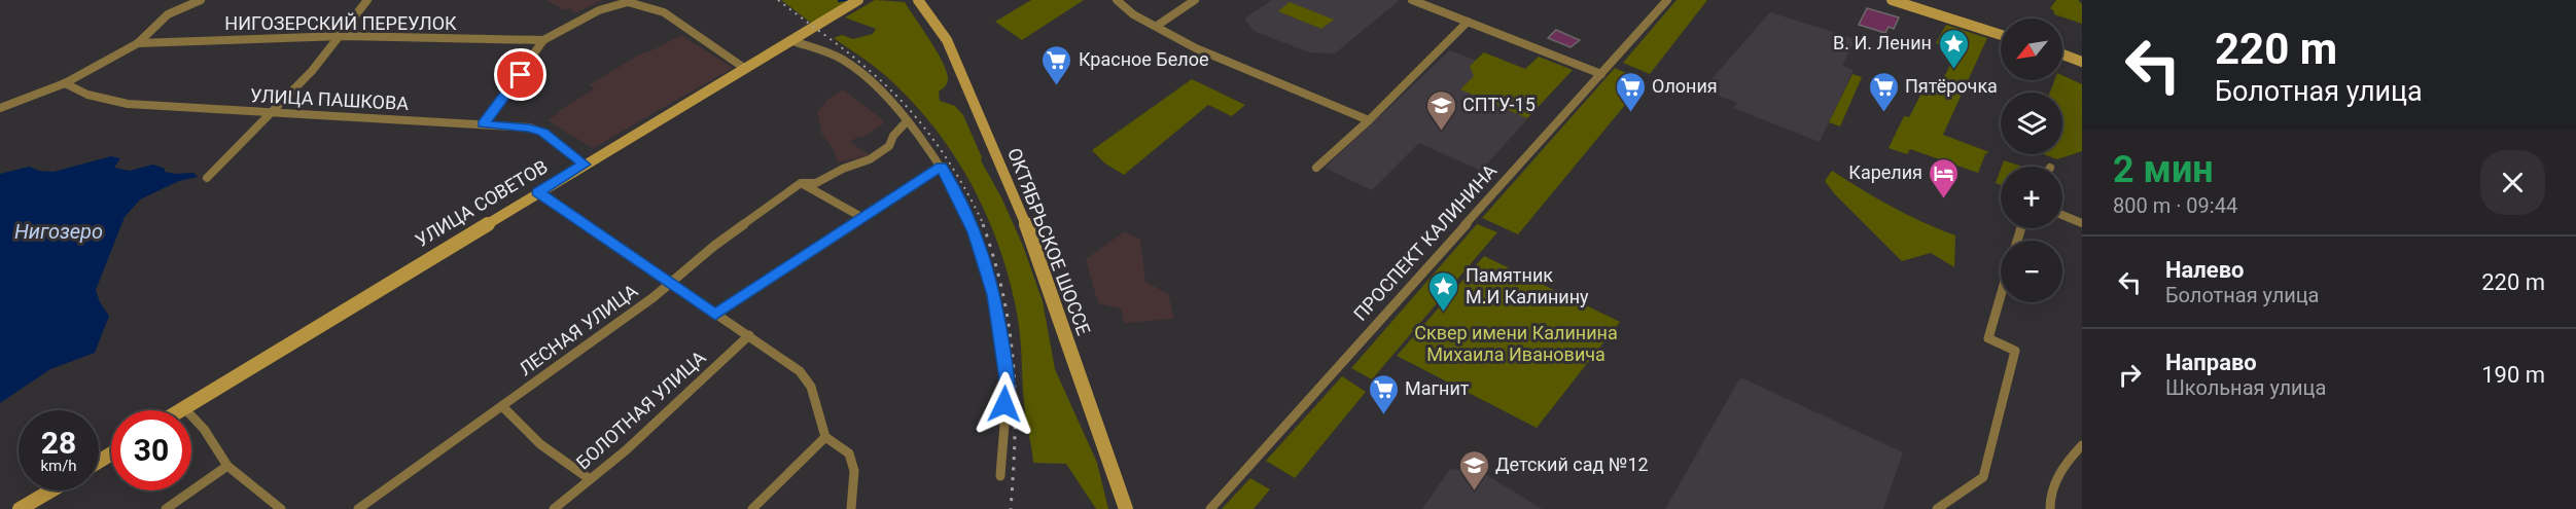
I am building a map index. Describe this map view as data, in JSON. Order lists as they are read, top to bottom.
{
  "streets": {
    "main road": ["УЛИЦА СОВЕТОВ", "ОКТЯБРЬСКОЕ ШОССЕ"],
    "street": [
      "НИГОЗЕРСКИЙ ПЕРЕУЛОК",
      "УЛИЦА ПАШКОВА",
      "ПРОСПЕКТ КАЛИНИНА",
      "ЛЕСНАЯ УЛИЦА",
      "БОЛОТНАЯ УЛИЦА"
    ]
  },
  "crossings": [
    ["УЛИЦА ПАШКОВА", "УЛИЦА СОВЕТОВ"]
  ],
  "water": ["Нигозеро"],
  "parks": ["Сквер имени Калинина Михаила Ивановича"],
  "places": {
    "place": ["В. И. Ленин", "Памятник М.И Калинину"],
    "supermarket": [
      "Красное Белое",
      "Олония",
      "Пятёрочка",
      "Магнит"
    ],
    "school or university": ["СПТУ-15", "Детский сад №12"],
    "hotel": ["Карелия"]
  },
  "north": "bottom left",
  "page": {
    "turn": ["220 m", "Болотная улица"],
    "map_buttons": ["+", "−"],
    "heading": ["2 мин", "800 m · 09:44"],
    "list": [
      {
        "name": "Налево",
        "note": "Болотная улица",
        "value": "220 m"
      },
      {
        "name": "Направо",
        "note": "Школьная улица",
        "value": "190 m"
      }
    ],
    "speed": "28 km/h",
    "limit": "30"
  }
}
